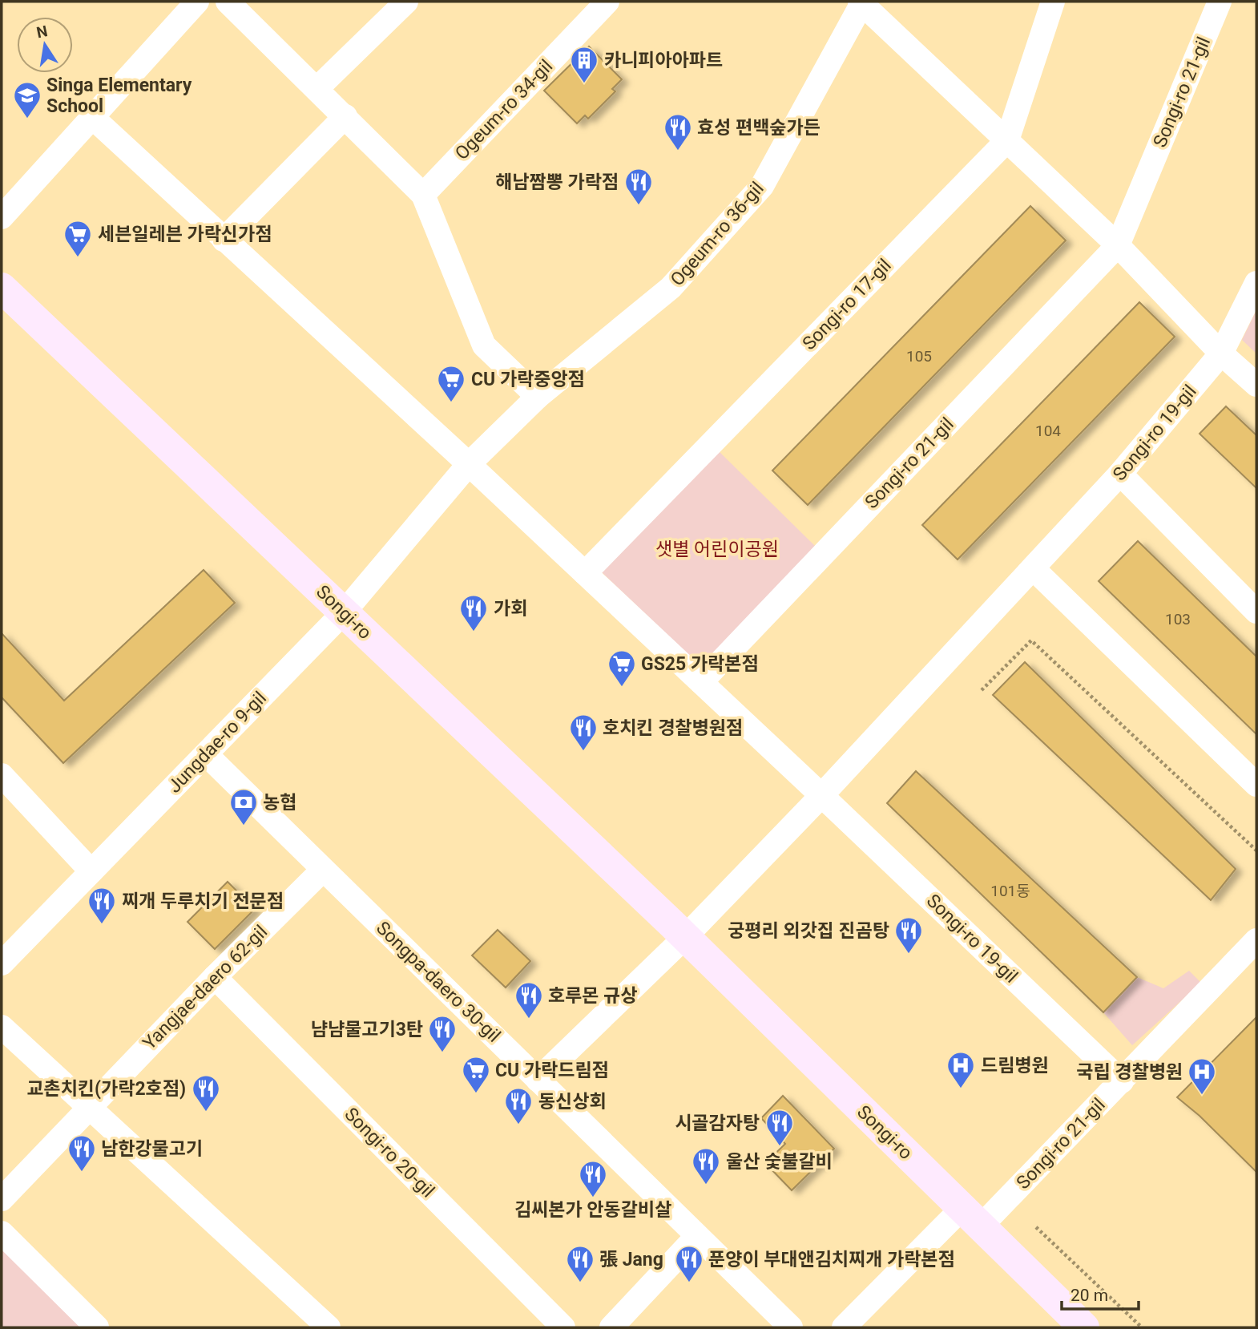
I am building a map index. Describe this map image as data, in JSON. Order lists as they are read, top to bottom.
{
  "streets": {
    "street": [
      "Songi-ro 21-gil",
      "Ogeum-ro 34-gil",
      "Ogeum-ro 36-gil",
      "Songi-ro 17-gil",
      "Songi-ro 19-gil",
      "Songi-ro",
      "Jungdae-ro 9-gil",
      "Songpa-daero 30-gil",
      "Yangjae-daero 62-gil",
      "Songi-ro 20-gil"
    ]
  },
  "crossings": [
    ["Songi-ro 21-gil", "Songi-ro 19-gil"],
    ["Songi-ro 21-gil", "Songi-ro"],
    ["Ogeum-ro 36-gil", "Songi-ro"],
    ["Ogeum-ro 36-gil", "Jungdae-ro 9-gil"],
    ["Songi-ro 19-gil", "Songi-ro"],
    ["Songi-ro", "Jungdae-ro 9-gil"],
    ["Jungdae-ro 9-gil", "Songpa-daero 30-gil"],
    ["Songpa-daero 30-gil", "Yangjae-daero 62-gil"],
    ["Yangjae-daero 62-gil", "Songi-ro 20-gil"]
  ],
  "parks": ["샛별 어린이공원"],
  "places": {
    "building": ["카니피아아파트"],
    "school or university": ["Singa Elementary School"],
    "restaurant": [
      "효성 편백숲가든",
      "해남짬뽕 가락점",
      "가회",
      "호치킨 경찰병원점",
      "찌개 두루치기 전문점",
      "궁평리 외갓집 진곰탕",
      "호루몬 규상",
      "냠냠물고기3탄",
      "교촌치킨(가락2호점)",
      "동신상회",
      "시골감자탕",
      "남한강물고기",
      "울산 숯불갈비",
      "김씨본가 안동갈비살",
      "張 Jang",
      "푼양이 부대앤김치찌개 가락본점"
    ],
    "supermarket": [
      "세븐일레븐 가락신가점",
      "CU 가락중앙점",
      "GS25 가락본점",
      "CU 가락드림점"
    ],
    "bank": ["농협"],
    "hospital": ["드림병원", "국립 경찰병원"]
  },
  "house_numbers": [
    "105",
    "104",
    "103",
    "101동"
  ],
  "scale_bar": "20 m",
  "north": "top"
}
